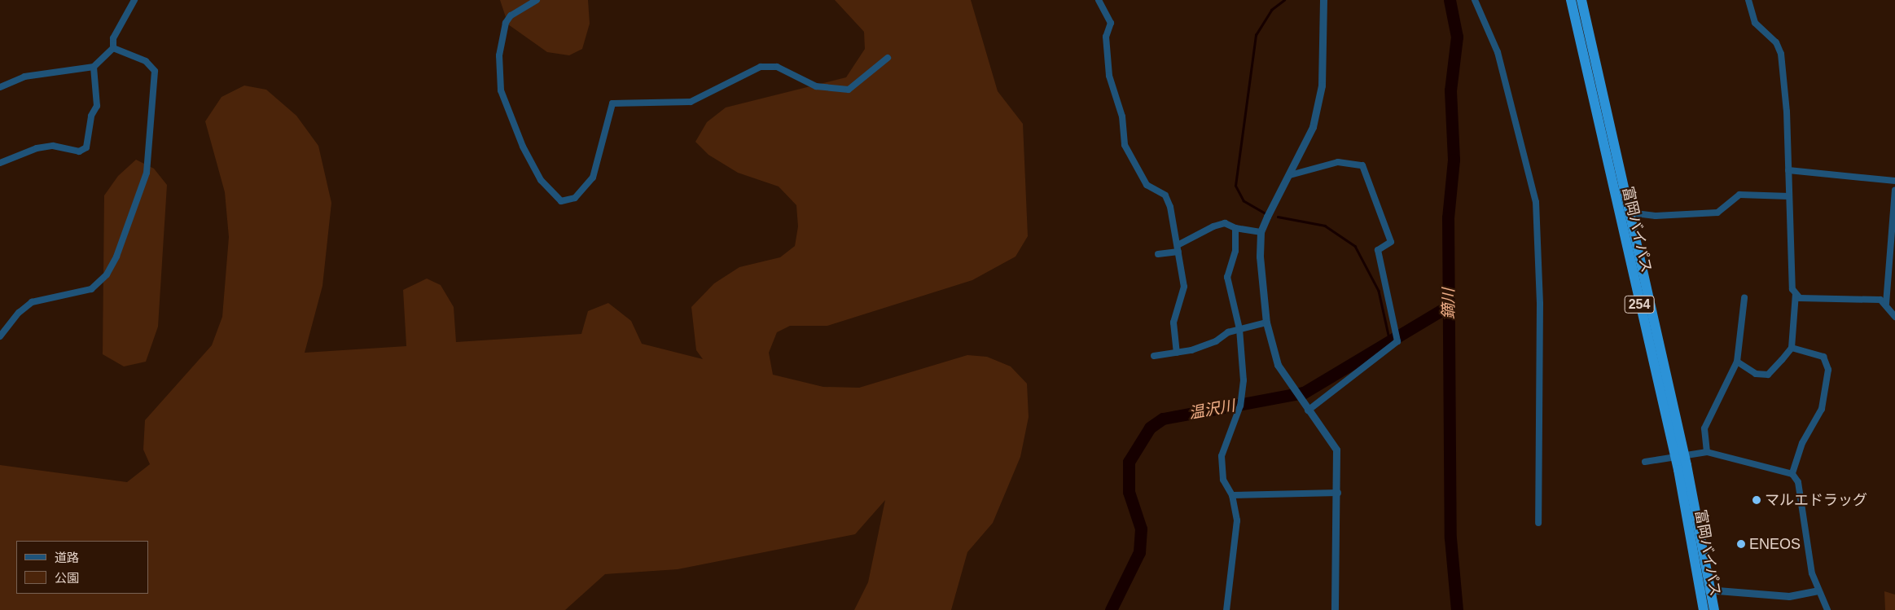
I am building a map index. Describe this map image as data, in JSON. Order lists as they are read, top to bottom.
{
  "streets": {
    "highway": ["富岡バイパス", "254"]
  },
  "water": ["鏑川", "温沢川"],
  "places": ["マルエドラッグ", "ENEOS"],
  "legend": ["道路", "公園"]
}
